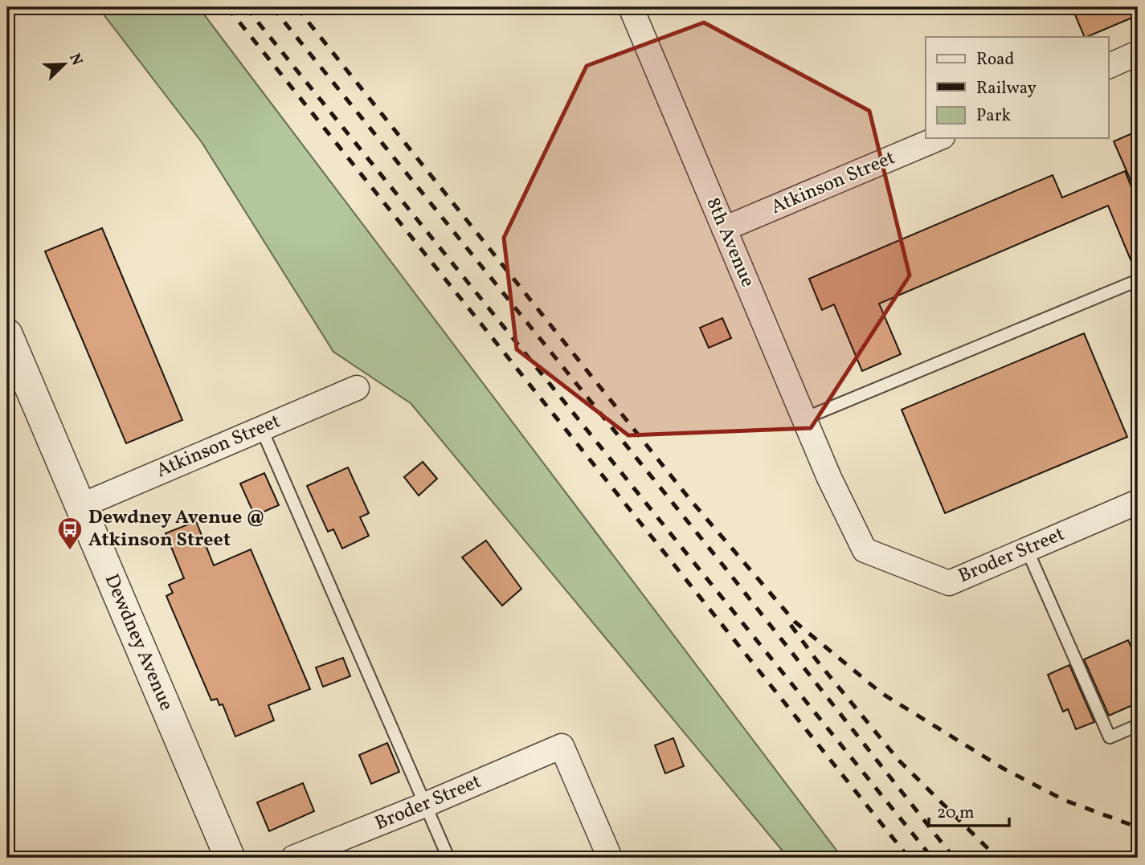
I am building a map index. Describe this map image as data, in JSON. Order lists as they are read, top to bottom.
{
  "streets": {
    "street": [
      "Atkinson Street",
      "8th Avenue",
      "Broder Street",
      "Dewdney Avenue"
    ]
  },
  "crossings": [
    ["Atkinson Street", "8th Avenue"],
    ["Atkinson Street", "Dewdney Avenue"],
    ["8th Avenue", "Broder Street"]
  ],
  "places": {
    "bus stop": ["Dewdney Avenue @ Atkinson Street"]
  },
  "legend": ["Road", "Railway", "Park"],
  "scale_bar": "20 m",
  "north": "top right"
}
